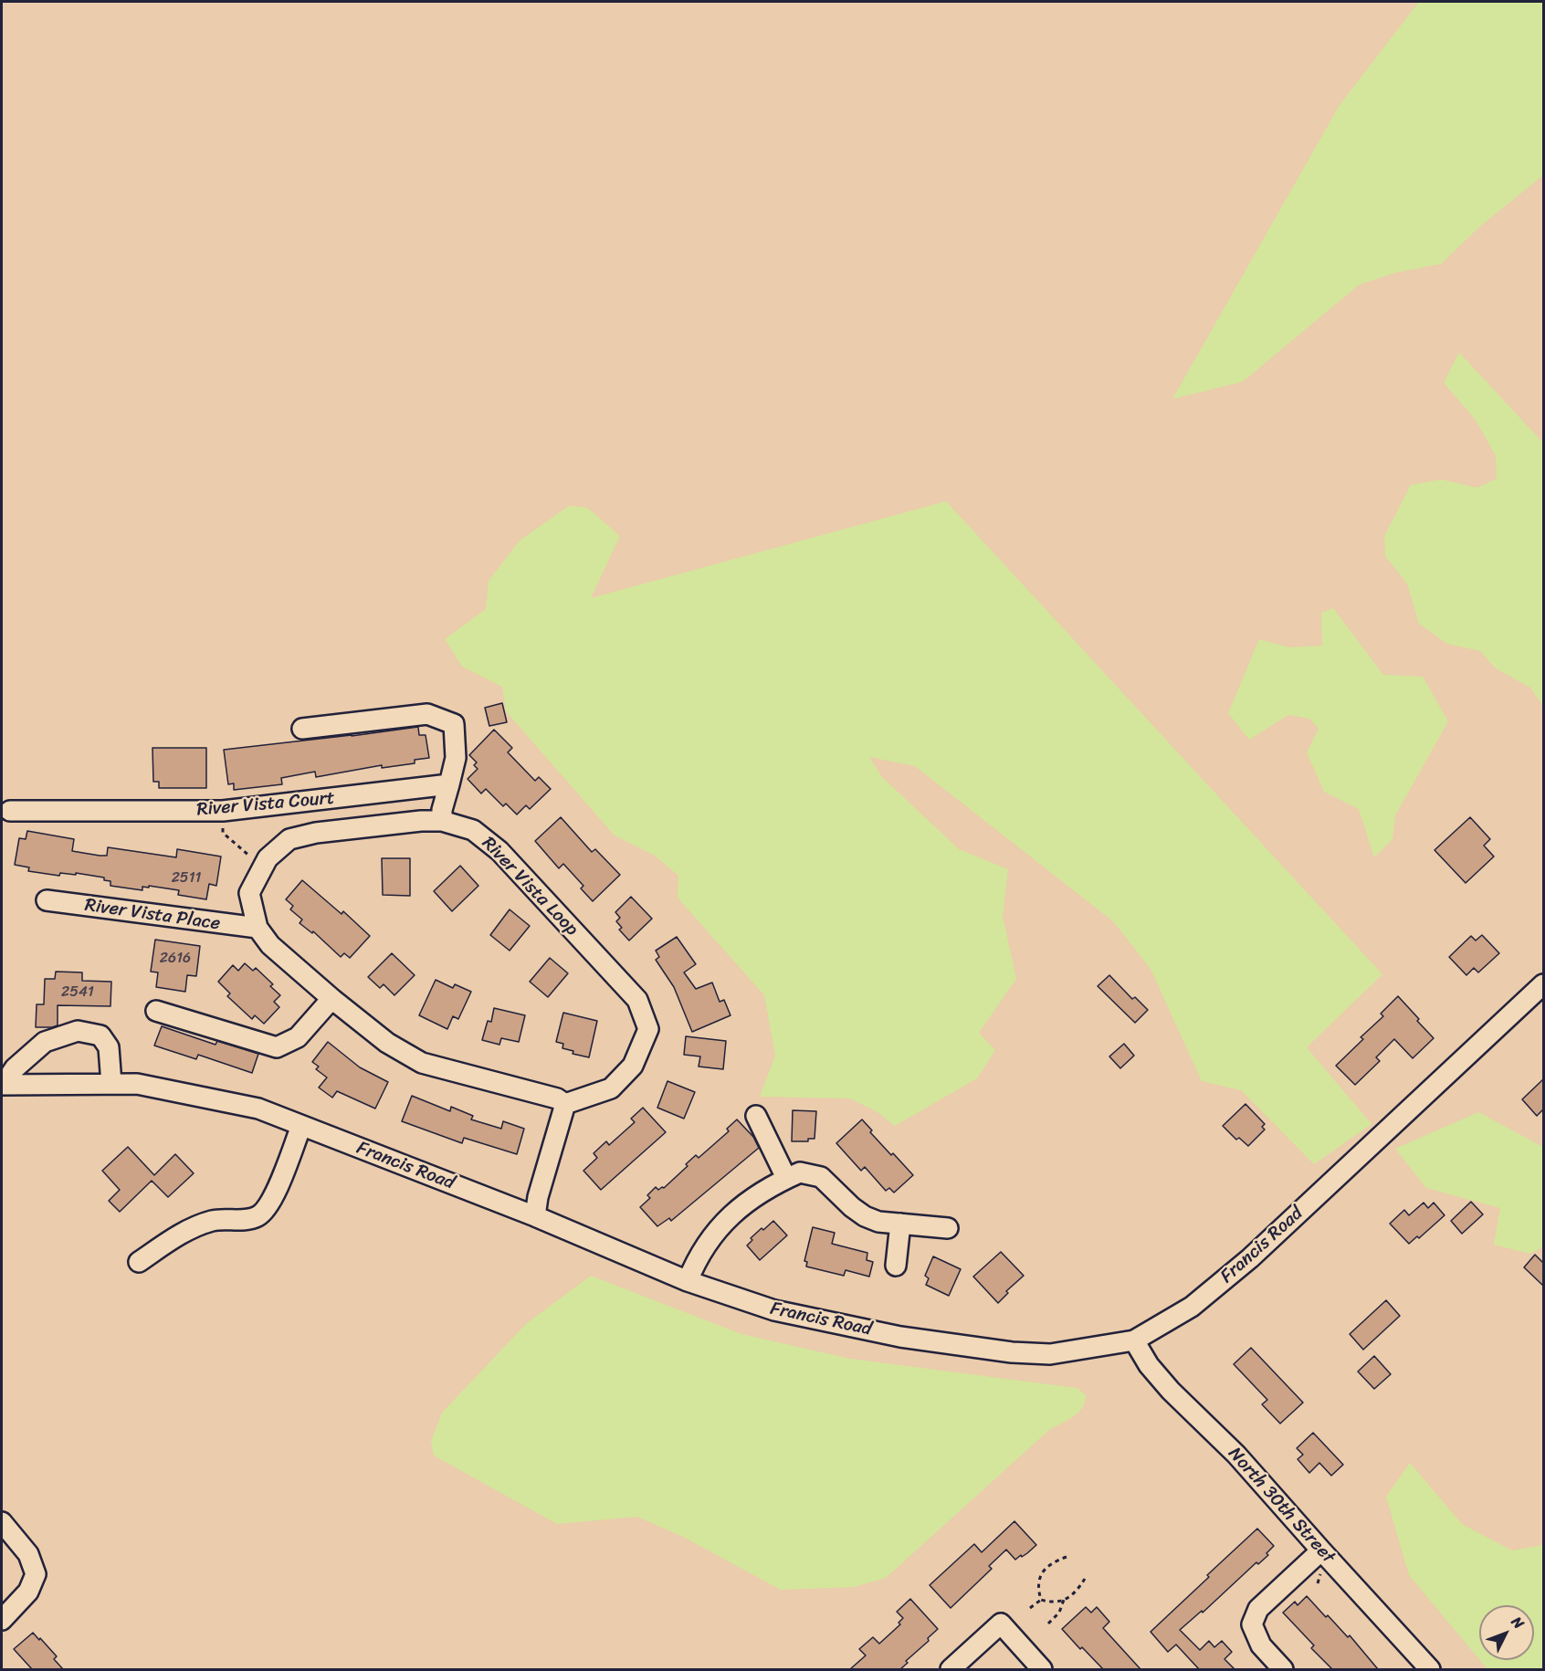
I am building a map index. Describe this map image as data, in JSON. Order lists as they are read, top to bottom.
{
  "streets": {
    "street": [
      "River Vista Court",
      "River Vista Loop",
      "River Vista Place",
      "Francis Road",
      "North 30th Street"
    ]
  },
  "crossings": [
    ["River Vista Loop", "River Vista Place"],
    ["Francis Road", "North 30th Street"]
  ],
  "house_numbers": ["2511", "2616", "2541"],
  "north": "top right"
}
